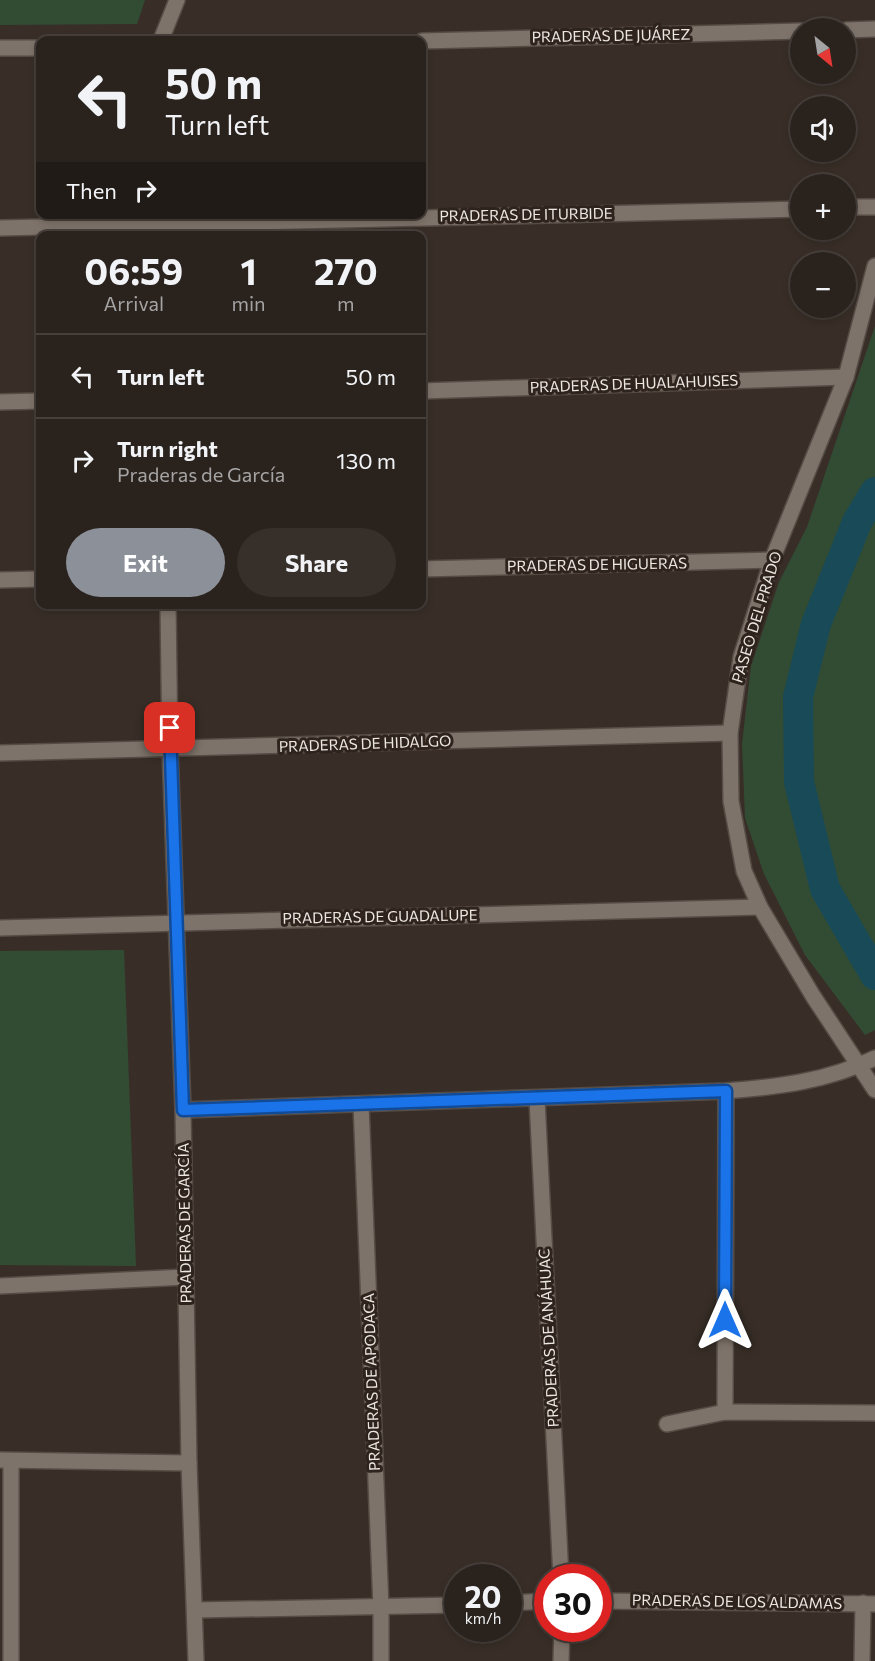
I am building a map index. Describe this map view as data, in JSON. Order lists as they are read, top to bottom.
{
  "streets": {
    "street": [
      "PRADERAS DE JUÁREZ",
      "PRADERAS DE ITURBIDE",
      "PRADERAS DE HUALAHUISES",
      "PRADERAS DE HIGUERAS",
      "PASEO DEL PRADO",
      "PRADERAS DE HIDALGO",
      "PRADERAS DE GUADALUPE",
      "PRADERAS DE GARCÍA",
      "PRADERAS DE ANÁHUAC",
      "PRADERAS DE APODACA",
      "PRADERAS DE LOS ALDAMAS"
    ]
  },
  "crossings": [
    ["PRADERAS DE HUALAHUISES", "PASEO DEL PRADO"],
    ["PRADERAS DE HIGUERAS", "PASEO DEL PRADO"],
    ["PASEO DEL PRADO", "PRADERAS DE HIDALGO"],
    ["PASEO DEL PRADO", "PRADERAS DE GUADALUPE"],
    ["PRADERAS DE HIDALGO", "PRADERAS DE GARCÍA"],
    ["PRADERAS DE GUADALUPE", "PRADERAS DE GARCÍA"]
  ],
  "north": "bottom right",
  "page": {
    "map_buttons": ["+", "−"],
    "turn": ["50 m", "Turn left"],
    "then": "Then",
    "eta": [
      "06:59",
      "Arrival",
      "1",
      "min",
      "270",
      "m"
    ],
    "list": [
      {
        "name": "Turn left",
        "value": "50 m"
      },
      {
        "name": "Turn right",
        "note": "Praderas de García",
        "value": "130 m"
      }
    ],
    "buttons": ["Exit", "Share"],
    "speed": "20 km/h",
    "limit": "30"
  }
}
